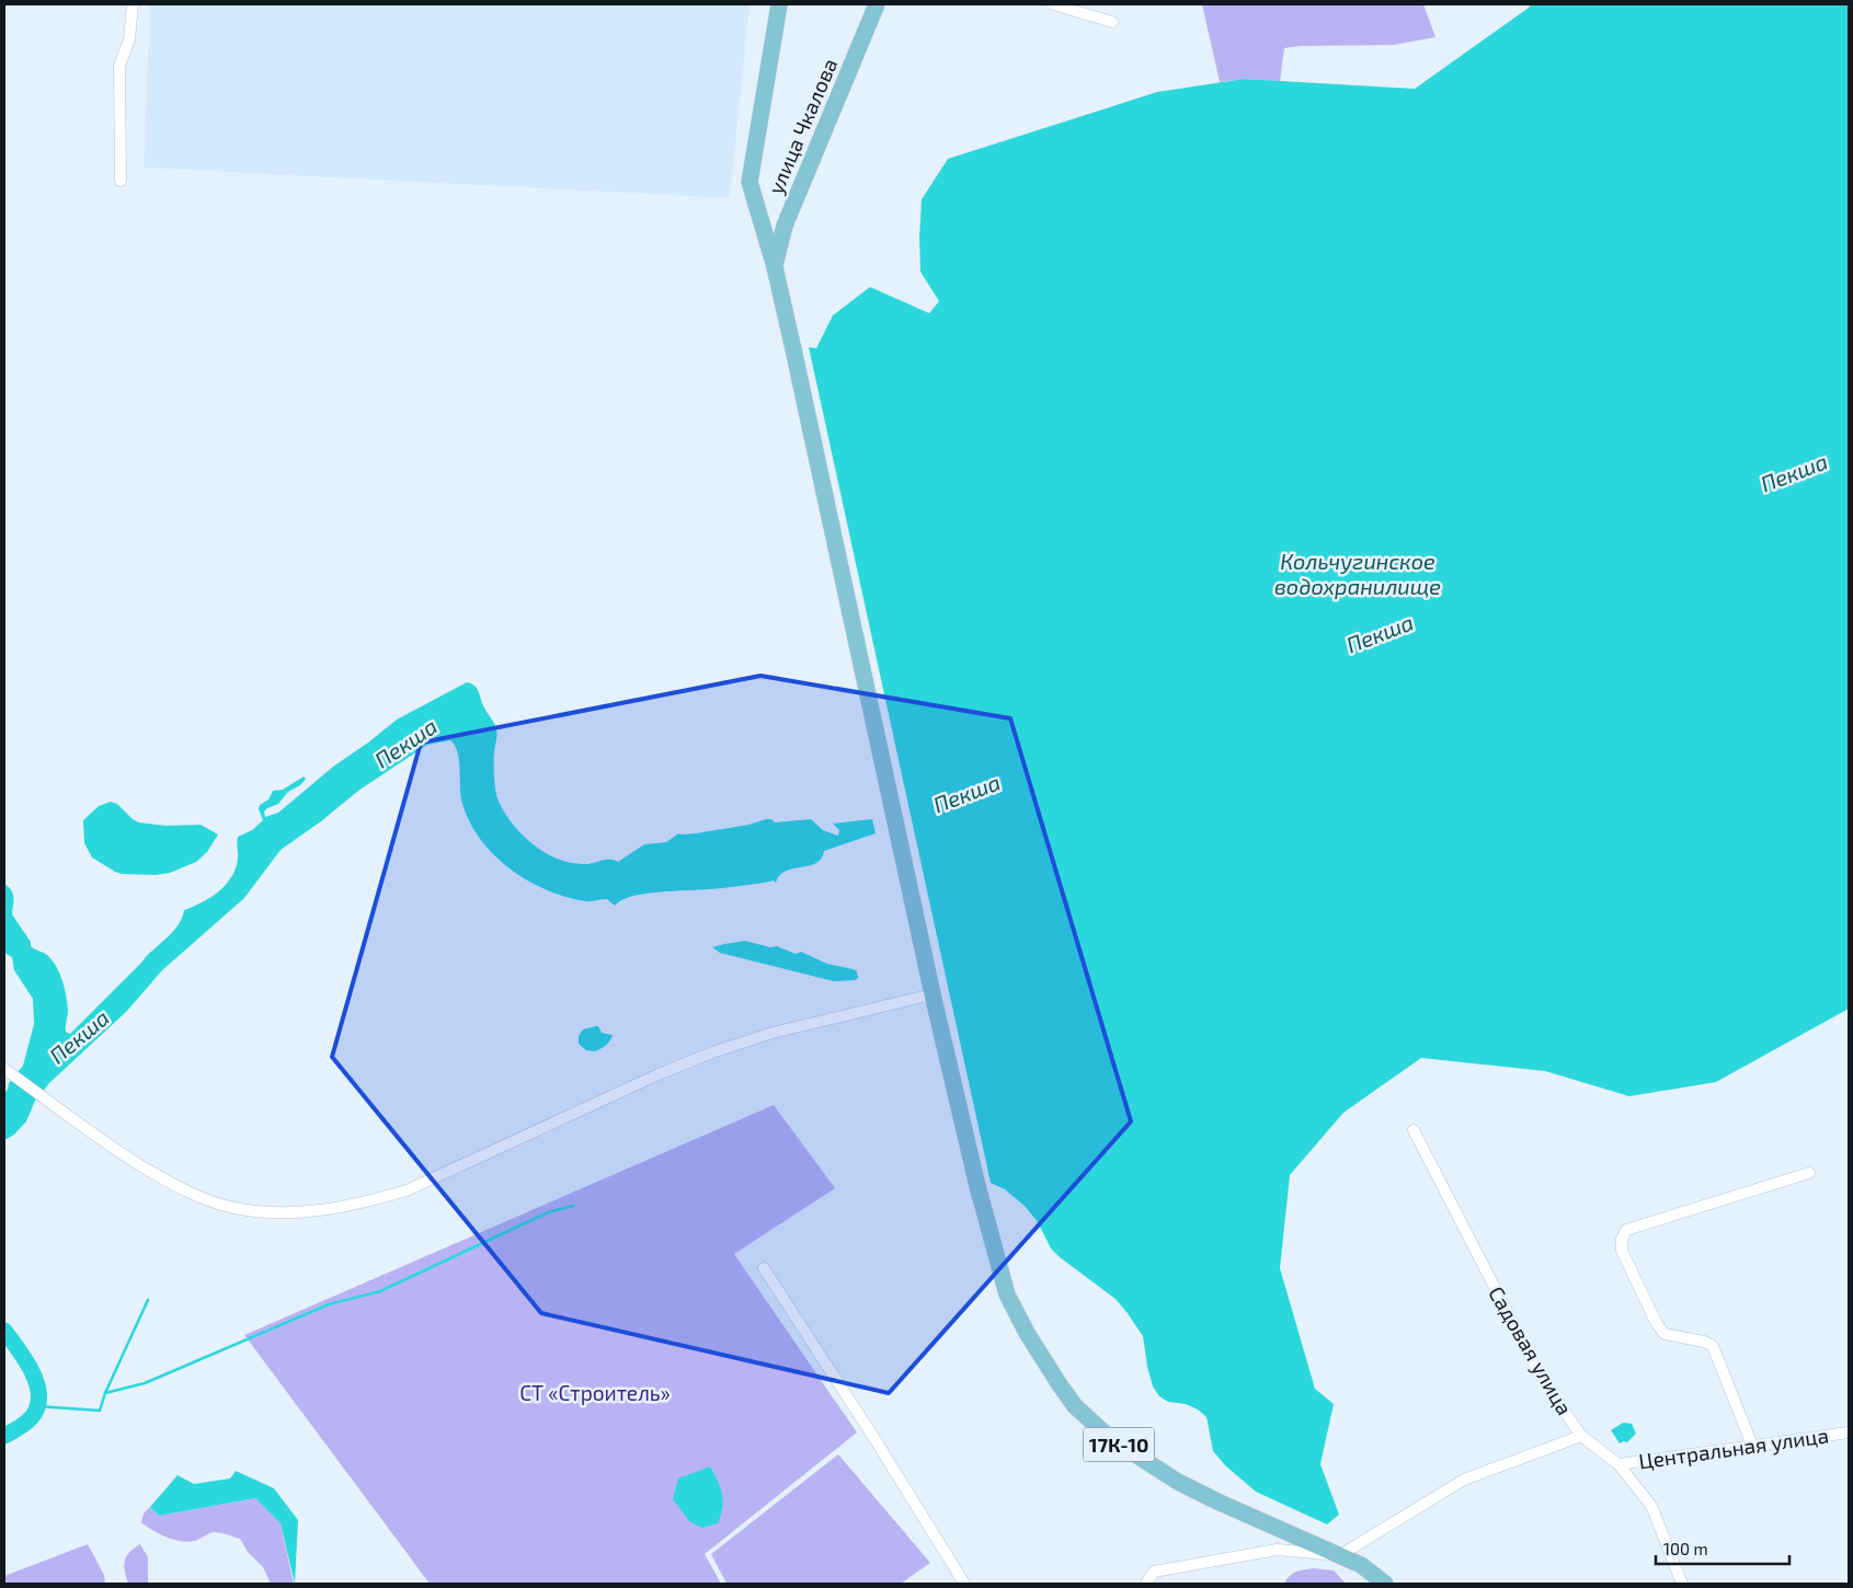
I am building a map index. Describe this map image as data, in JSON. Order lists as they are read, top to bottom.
{
  "streets": {
    "main road": ["улица Чкалова", "17К-10"],
    "street": ["Садовая улица", "Центральная улица"]
  },
  "crossings": [
    ["Садовая улица", "Центральная улица"]
  ],
  "water": ["Пекша", "Кольчугинское водохранилище"],
  "parks": ["СТ «Строитель»"],
  "scale_bar": "100 m"
}
